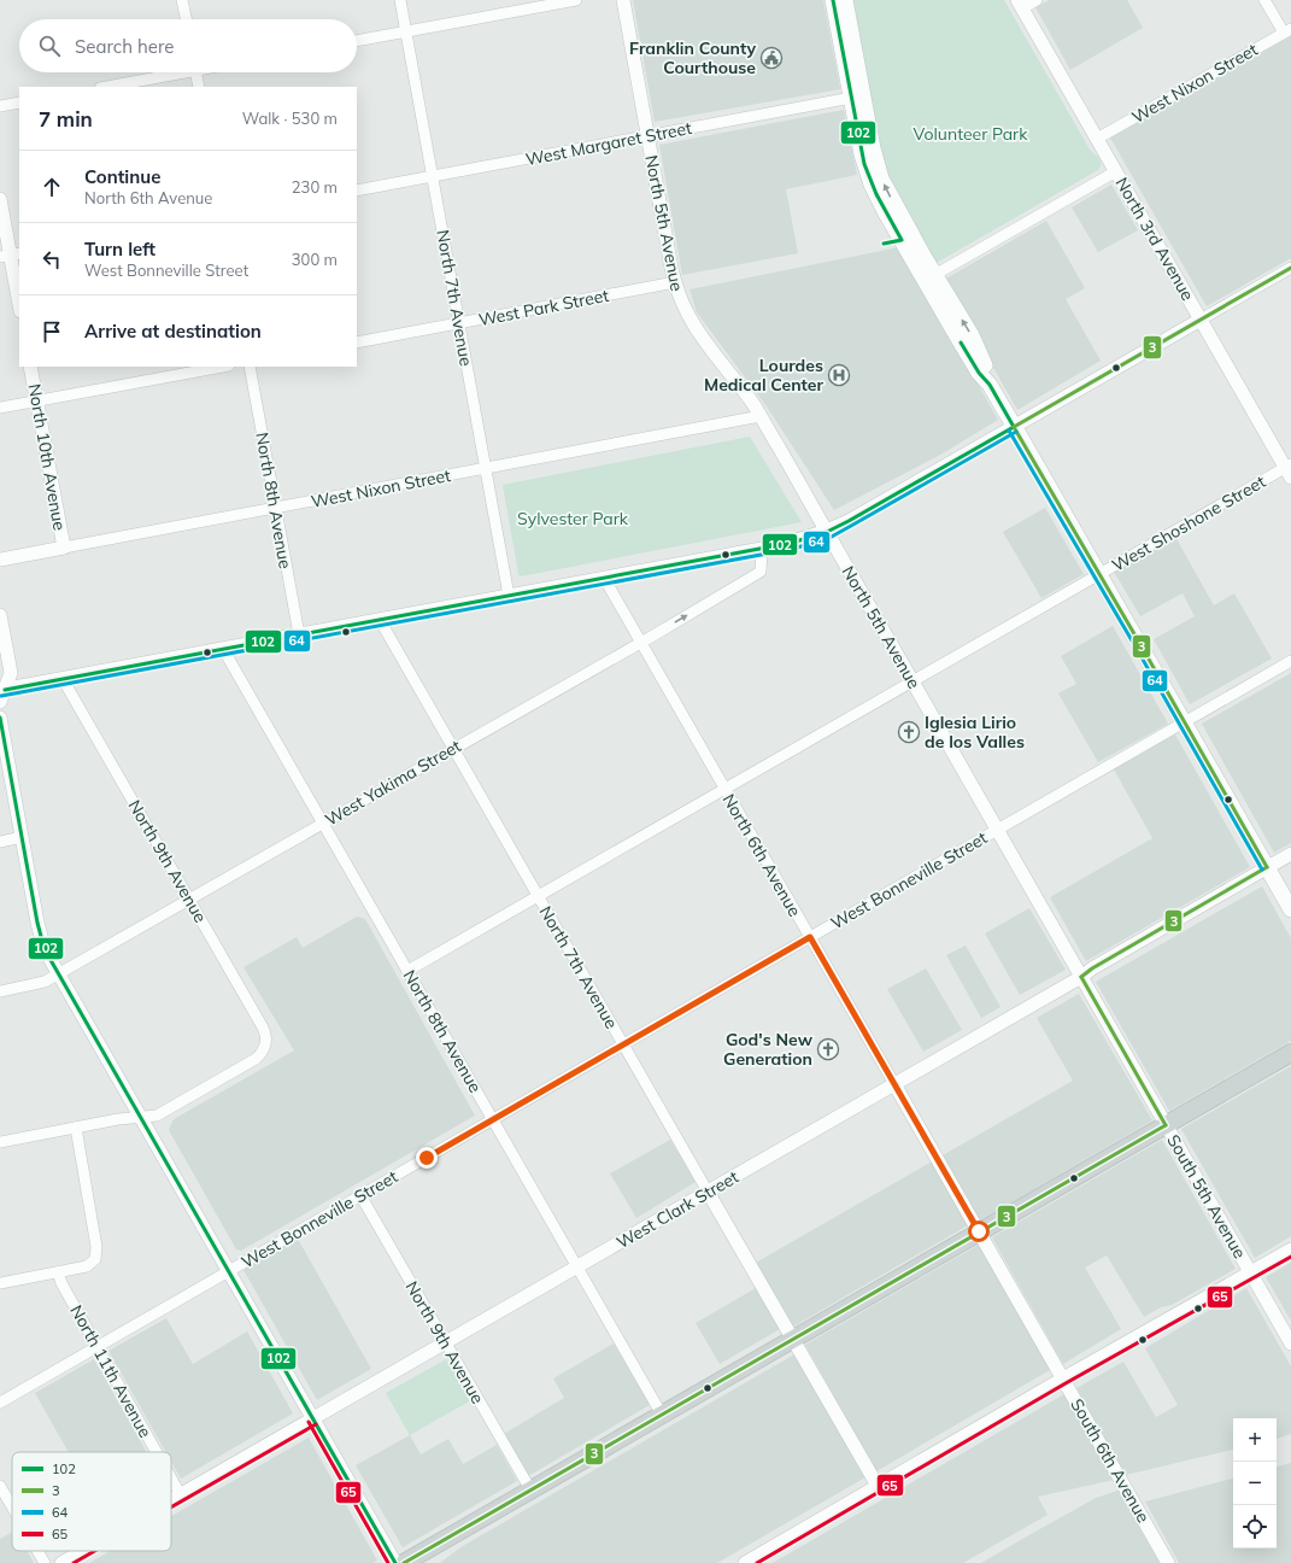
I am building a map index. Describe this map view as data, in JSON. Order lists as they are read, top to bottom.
{
  "streets": {
    "street": [
      "West Nixon Street",
      "West Margaret Street",
      "North 5th Avenue",
      "North 3rd Avenue",
      "North 7th Avenue",
      "West Park Street",
      "North 10th Avenue",
      "North 8th Avenue",
      "West Shoshone Street",
      "West Yakima Street",
      "North 6th Avenue",
      "North 9th Avenue",
      "West Bonneville Street",
      "South 5th Avenue",
      "West Clark Street",
      "North 11th Avenue",
      "South 6th Avenue"
    ]
  },
  "crossings": [
    ["West Nixon Street", "North 5th Avenue"],
    ["West Nixon Street", "North 3rd Avenue"],
    ["West Nixon Street", "North 7th Avenue"],
    ["West Nixon Street", "North 10th Avenue"],
    ["West Nixon Street", "North 8th Avenue"],
    ["West Margaret Street", "North 5th Avenue"],
    ["West Margaret Street", "North 7th Avenue"],
    ["North 5th Avenue", "West Park Street"],
    ["North 5th Avenue", "West Shoshone Street"],
    ["North 5th Avenue", "West Bonneville Street"],
    ["North 5th Avenue", "South 5th Avenue"],
    ["North 5th Avenue", "West Clark Street"],
    ["North 3rd Avenue", "West Shoshone Street"],
    ["North 7th Avenue", "West Park Street"],
    ["North 7th Avenue", "West Shoshone Street"],
    ["North 7th Avenue", "West Yakima Street"],
    ["North 7th Avenue", "West Bonneville Street"],
    ["North 7th Avenue", "West Clark Street"],
    ["North 8th Avenue", "West Shoshone Street"],
    ["North 8th Avenue", "West Yakima Street"],
    ["North 8th Avenue", "West Bonneville Street"],
    ["North 8th Avenue", "West Clark Street"],
    ["West Shoshone Street", "North 6th Avenue"],
    ["West Yakima Street", "North 6th Avenue"],
    ["West Yakima Street", "North 9th Avenue"],
    ["North 6th Avenue", "West Bonneville Street"],
    ["North 6th Avenue", "West Clark Street"],
    ["North 6th Avenue", "South 6th Avenue"],
    ["North 9th Avenue", "West Bonneville Street"],
    ["North 9th Avenue", "West Clark Street"],
    ["West Bonneville Street", "North 11th Avenue"],
    ["West Clark Street", "North 11th Avenue"]
  ],
  "parks": ["Volunteer Park", "Sylvester Park"],
  "places": {
    "public building": ["Franklin County Courthouse"],
    "hospital": ["Lourdes Medical Center"],
    "church": ["Iglesia Lirio de los Valles", "God's New Generation"]
  },
  "lines": [
    "transit line 102",
    "transit line 3",
    "transit line 64",
    "transit line 65"
  ],
  "legend": [
    "102",
    "3",
    "64",
    "65"
  ],
  "page": {
    "search": "Search here",
    "heading": ["7 min", "Walk · 530 m"],
    "list": [
      ["Continue", "North 6th Avenue", "230 m"],
      ["Turn left", "West Bonneville Street", "300 m"],
      "Arrive at destination"
    ],
    "map_buttons": ["+", "−"]
  }
}
